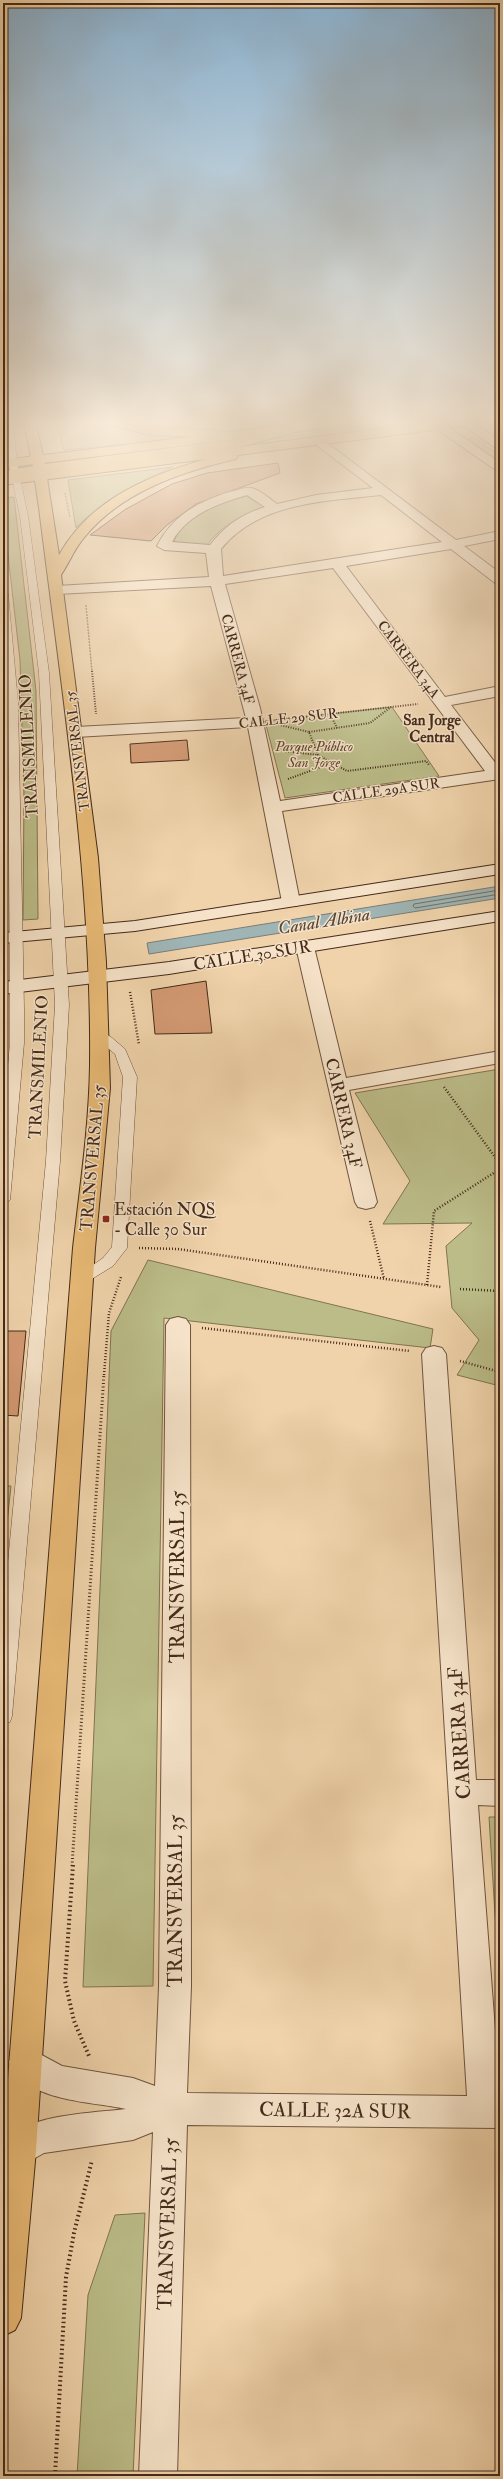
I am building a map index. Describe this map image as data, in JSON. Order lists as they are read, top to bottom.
{
  "streets": {
    "main road": ["TRANSVERSAL 35"],
    "street": [
      "CARRERA 34F",
      "CARRERA 34A",
      "CALLE 29 SUR",
      "CALLE 29A SUR",
      "CALLE 30 SUR",
      "CALLE 32A SUR"
    ],
    "lane": ["TRANSMILENIO"]
  },
  "crossings": [
    ["CARRERA 34F", "CALLE 29 SUR"],
    ["CARRERA 34F", "CALLE 29A SUR"],
    ["CARRERA 34F", "CALLE 30 SUR"],
    ["CARRERA 34F", "CALLE 32A SUR"],
    ["CARRERA 34A", "CALLE 29 SUR"],
    ["CARRERA 34A", "CALLE 29A SUR"],
    ["CALLE 29 SUR", "TRANSVERSAL 35"],
    ["TRANSMILENIO", "CALLE 30 SUR"],
    ["TRANSVERSAL 35", "CALLE 30 SUR"],
    ["TRANSVERSAL 35", "CALLE 32A SUR"]
  ],
  "districts": ["San Jorge Central"],
  "water": ["Canal Albina"],
  "parks": ["Parque Público San Jorge"],
  "places": {
    "transit": ["Estación NQS - Calle 30 Sur"]
  }
}
